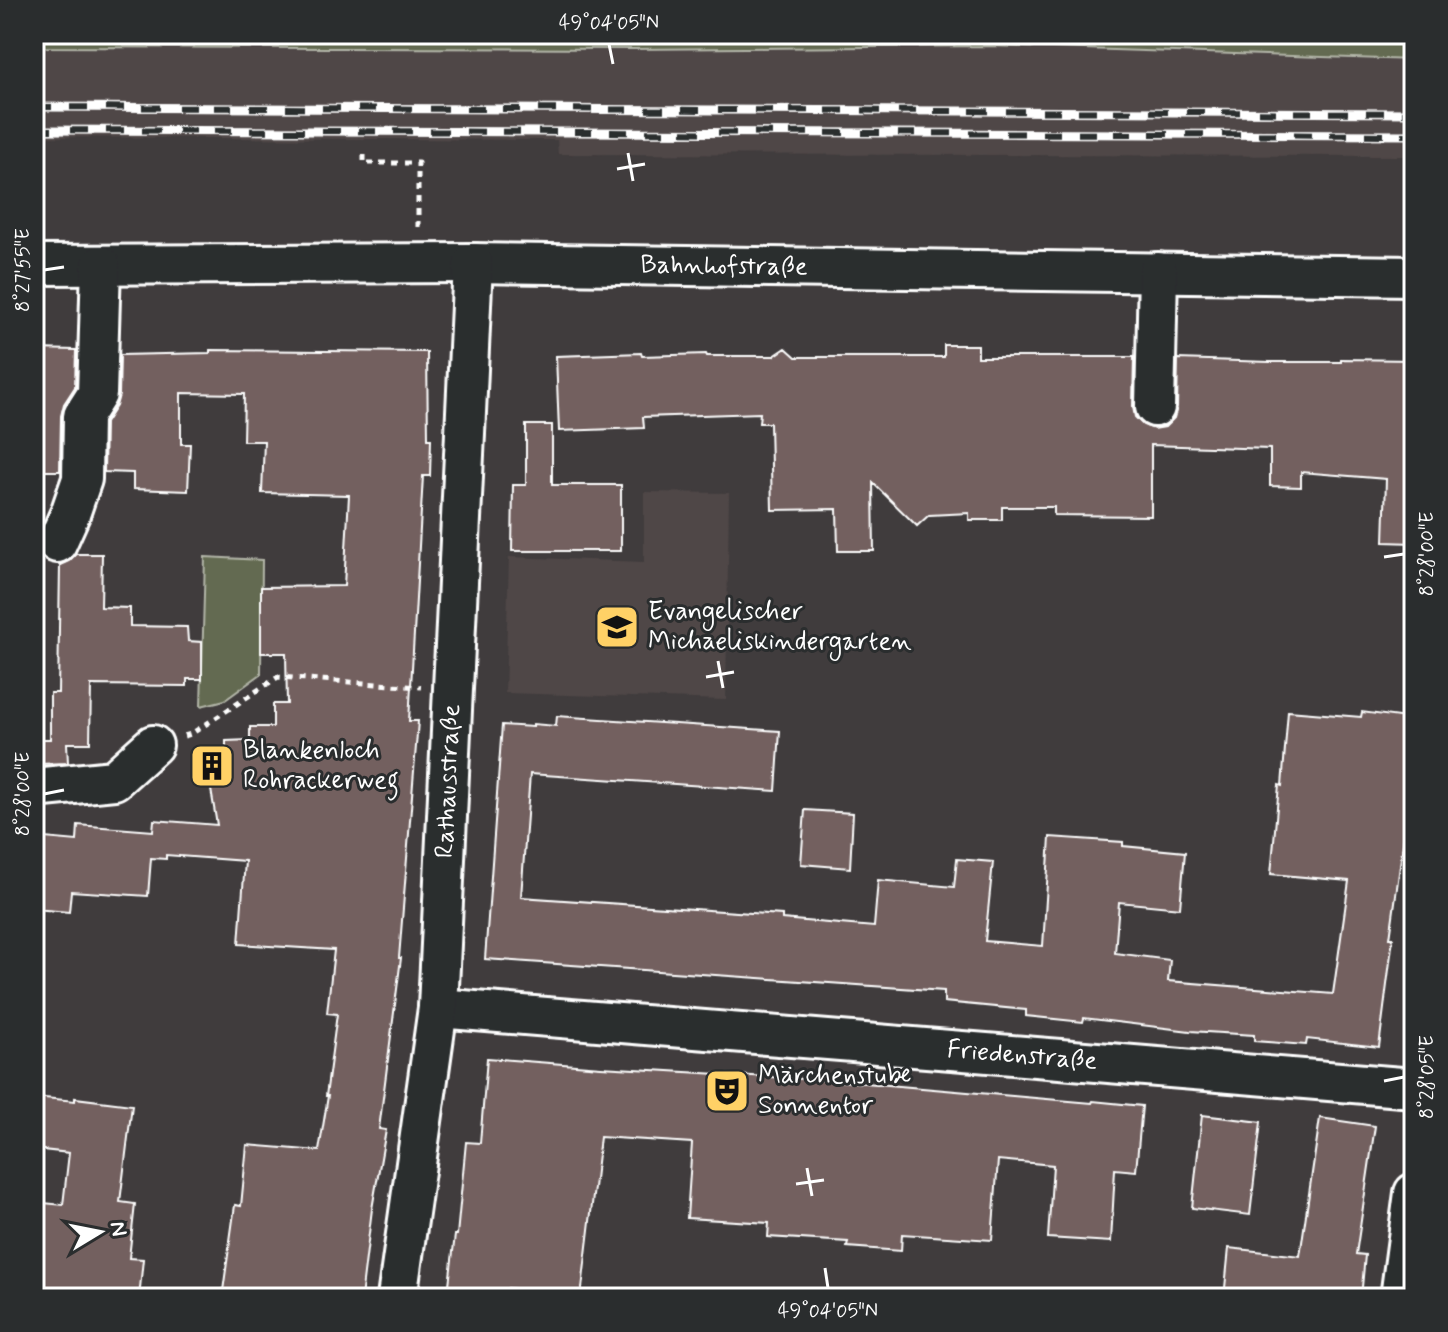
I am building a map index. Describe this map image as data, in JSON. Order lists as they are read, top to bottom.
{
  "streets": {
    "street": ["Bahnhofstraße", "Rathausstraße", "Friedenstraße"]
  },
  "crossings": [
    ["Bahnhofstraße", "Rathausstraße"],
    ["Rathausstraße", "Friedenstraße"]
  ],
  "places": {
    "school or university": ["Evangelischer Michaeliskindergarten"],
    "building": ["Blankenloch Rohrackerweg"],
    "theatre": ["Märchenstube Sonnentor"]
  },
  "north": "right",
  "coordinates": [
    "49°04'05\"N",
    "8°27'55\"E",
    "8°28'00\"E",
    "8°28'05\"E"
  ]
}
